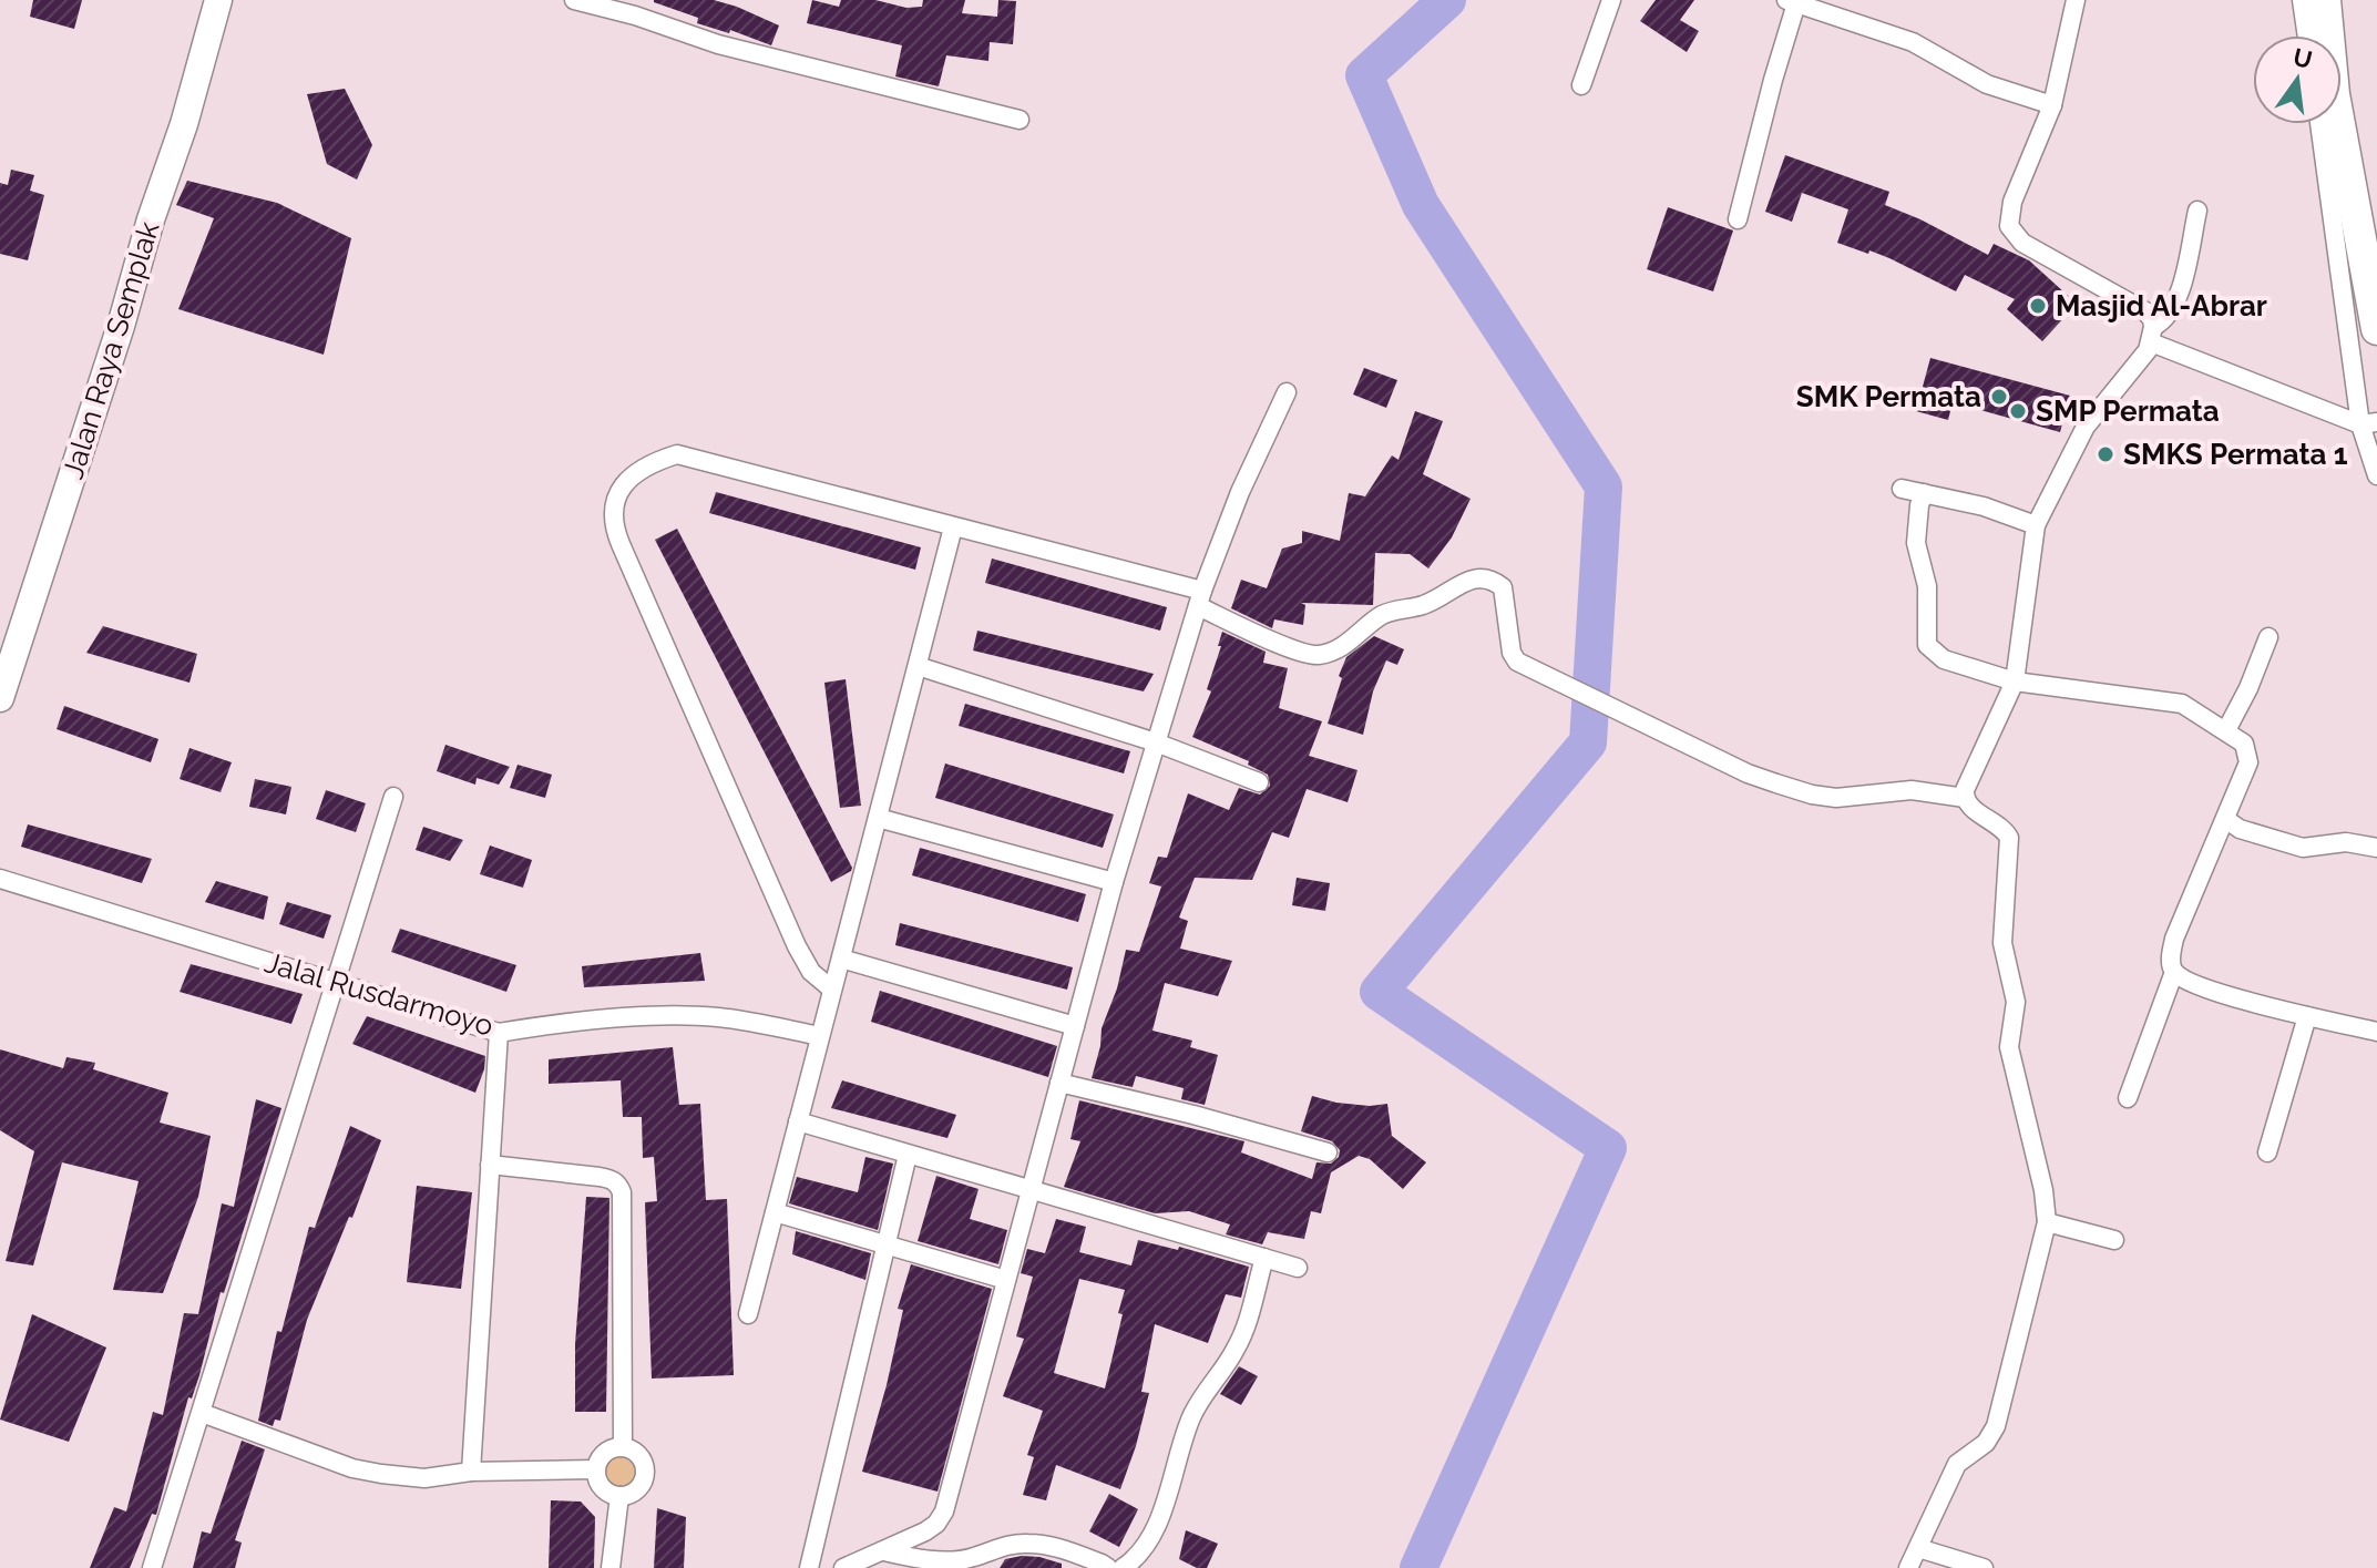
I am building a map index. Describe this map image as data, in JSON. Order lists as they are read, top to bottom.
{
  "streets": {
    "main road": ["Jalan Raya Semplak"],
    "street": ["Jalal Rusdarmoyo"]
  },
  "places": [
    "Masjid Al-Abrar",
    "SMK Permata",
    "SMP Permata",
    "SMKS Permata 1"
  ],
  "north": "top"
}
